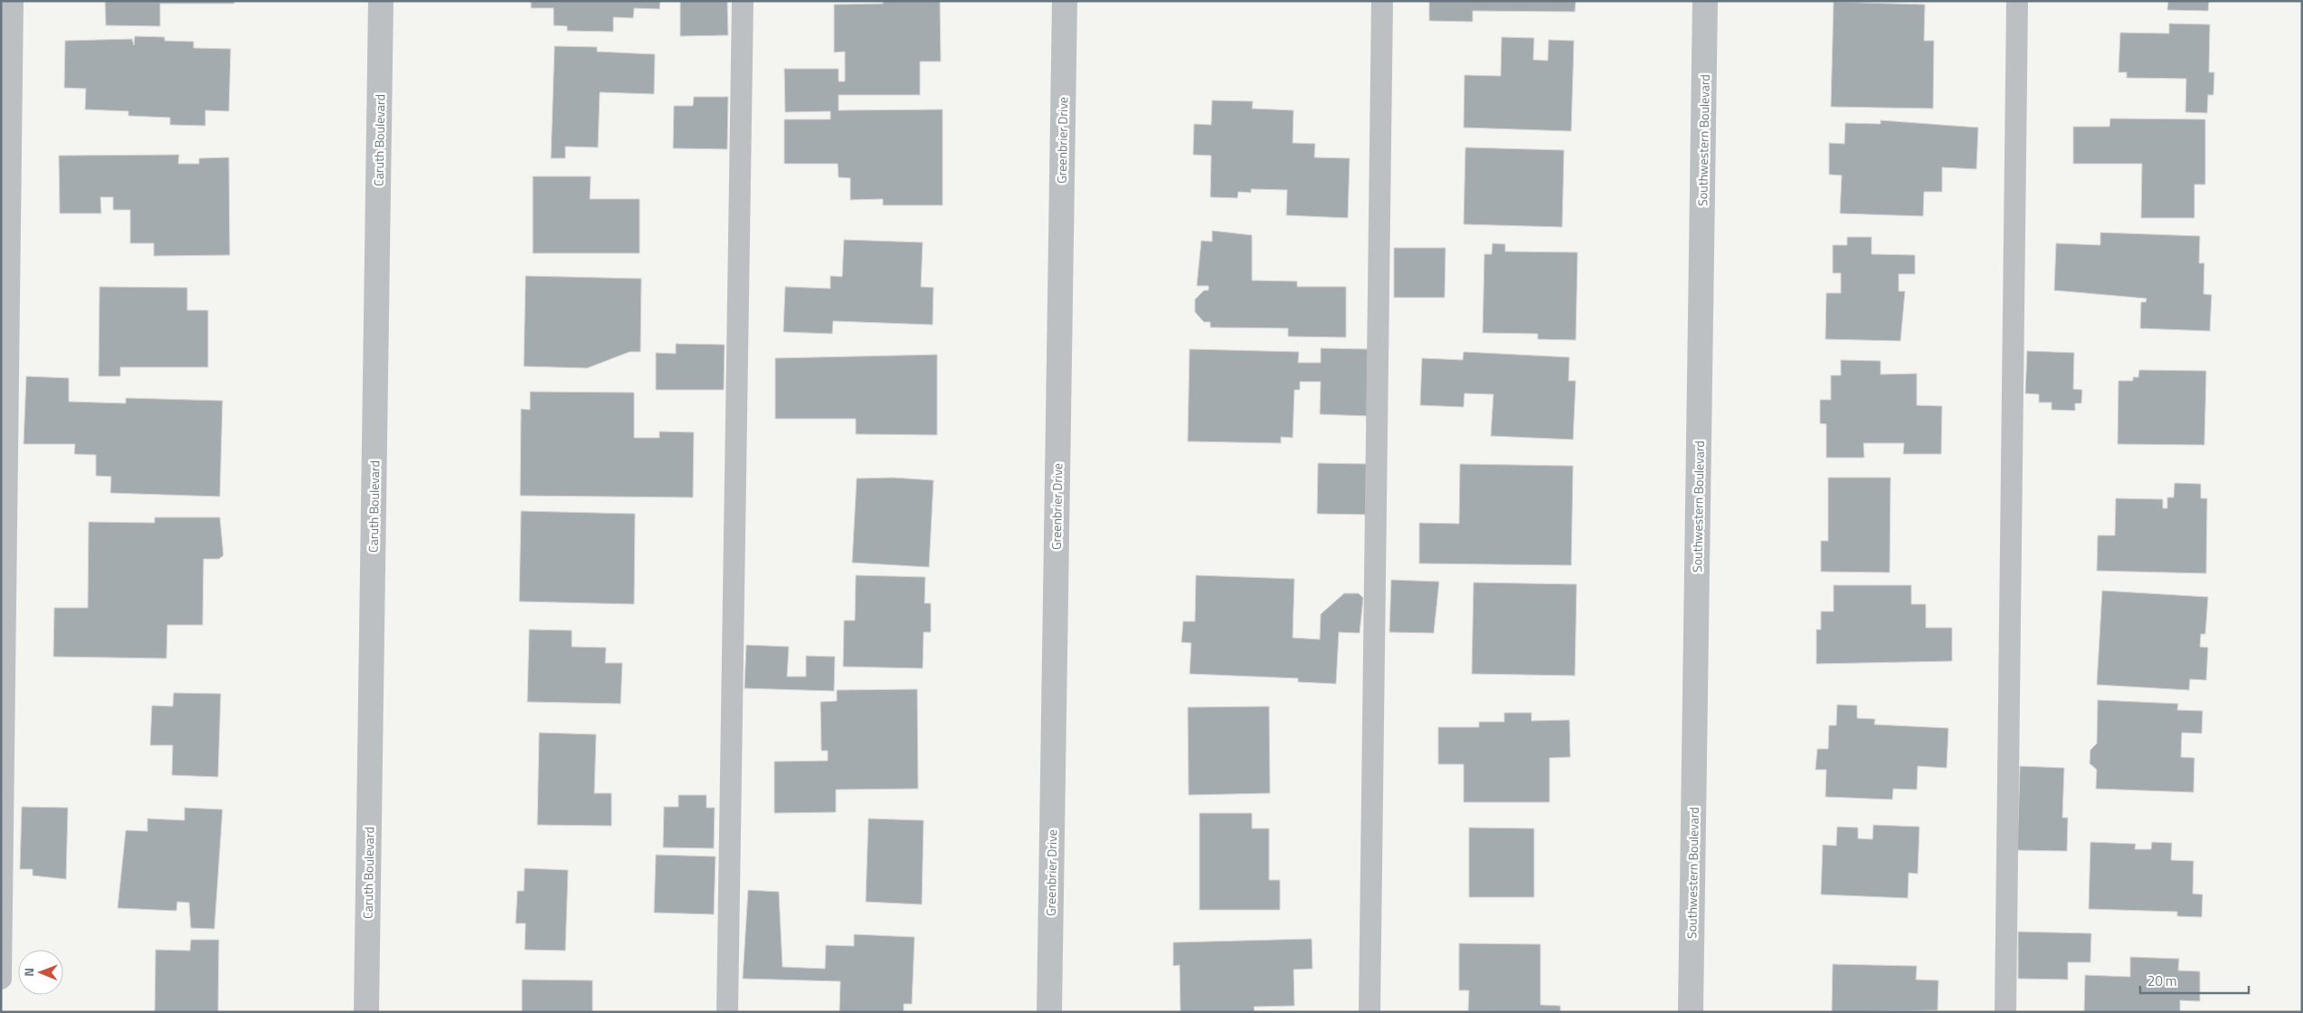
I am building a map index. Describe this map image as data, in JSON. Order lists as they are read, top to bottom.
{
  "streets": {
    "street": ["Caruth Boulevard", "Greenbrier Drive", "Southwestern Boulevard"]
  },
  "scale_bar": "20 m",
  "north": "left"
}
